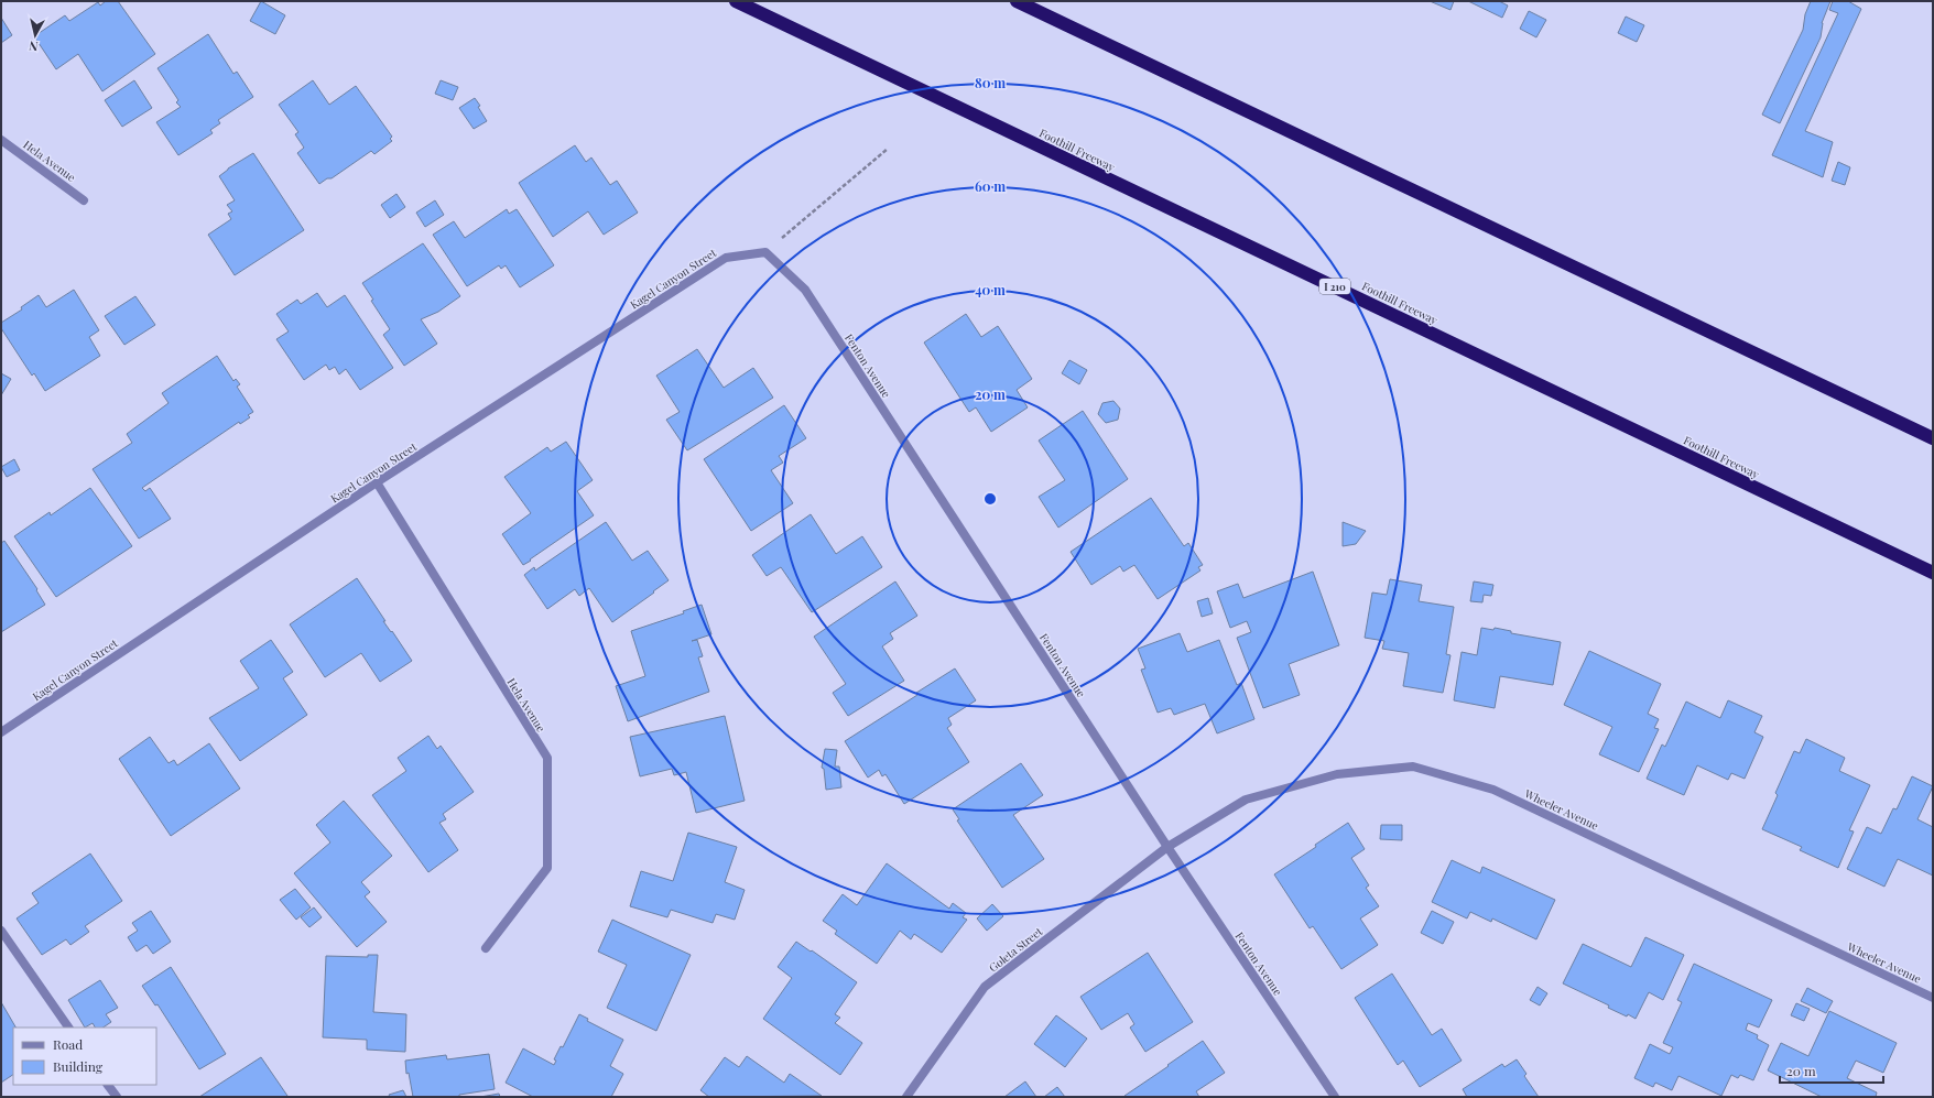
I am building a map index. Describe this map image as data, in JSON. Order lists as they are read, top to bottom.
{
  "streets": {
    "highway": ["Foothill Freeway", "I 210"],
    "street": [
      "Hela Avenue",
      "Kagel Canyon Street",
      "Fenton Avenue",
      "Wheeler Avenue",
      "Goleta Street"
    ]
  },
  "crossings": [
    ["Hela Avenue", "Kagel Canyon Street"],
    ["Kagel Canyon Street", "Fenton Avenue"],
    ["Fenton Avenue", "Wheeler Avenue"],
    ["Fenton Avenue", "Goleta Street"],
    ["Wheeler Avenue", "Goleta Street"]
  ],
  "legend": ["Road", "Building"],
  "scale_bar": "20 m",
  "north": "bottom",
  "rings": [
    "80 m",
    "60 m",
    "40 m",
    "20 m"
  ]
}
